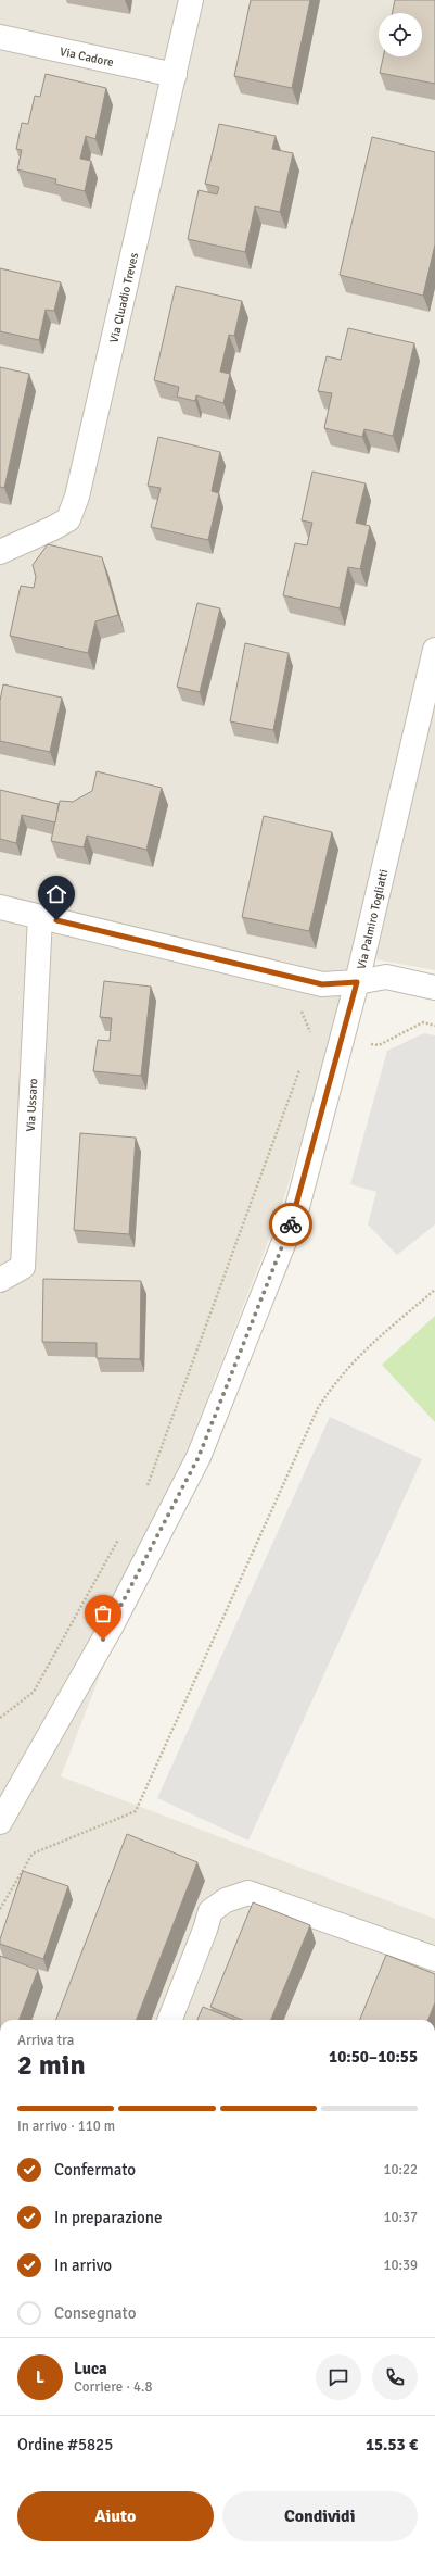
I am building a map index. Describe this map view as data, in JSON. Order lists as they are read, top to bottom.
{
  "streets": {
    "street": [
      "Via Cadore",
      "Via Cluadio Treves",
      "Via Palmiro Togliatti",
      "Via Ussaro"
    ]
  },
  "crossings": [
    ["Via Cadore", "Via Cluadio Treves"]
  ],
  "page": {
    "heading": ["2 min", "Arriva tra", "10:50–10:55"],
    "panel": [
      "Luca",
      "Corriere · 4.8",
      "Ordine #5825",
      "15.53 €"
    ],
    "bar": "In arrivo · 110 m",
    "list": [
      ["Confermato", "10:22"],
      ["In preparazione", "10:37"],
      ["In arrivo", "10:39"],
      "Consegnato"
    ],
    "round": "L",
    "buttons": ["Aiuto", "Condividi"]
  }
}
